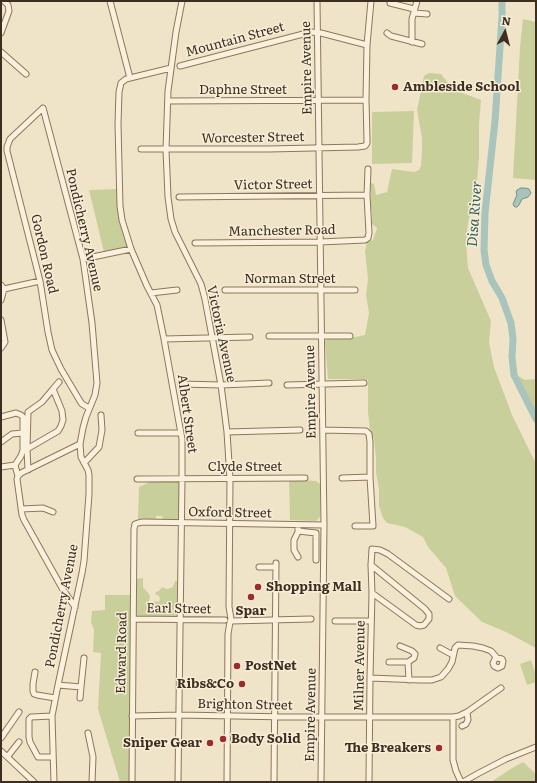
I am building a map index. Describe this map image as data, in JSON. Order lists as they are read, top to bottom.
{
  "streets": {
    "street": [
      "Mountain Street",
      "Empire Avenue",
      "Daphne Street",
      "Worcester Street",
      "Victor Street",
      "Pondicherry Avenue",
      "Manchester Road",
      "Gordon Road",
      "Norman Street",
      "Victoria Avenue",
      "Albert Street",
      "Clyde Street",
      "Oxford Street",
      "Earl Street",
      "Edward Road",
      "Milner Avenue",
      "Brighton Street"
    ]
  },
  "crossings": [
    ["Mountain Street", "Empire Avenue"],
    ["Mountain Street", "Victoria Avenue"],
    ["Mountain Street", "Albert Street"],
    ["Empire Avenue", "Daphne Street"],
    ["Empire Avenue", "Worcester Street"],
    ["Empire Avenue", "Victor Street"],
    ["Empire Avenue", "Manchester Road"],
    ["Empire Avenue", "Norman Street"],
    ["Empire Avenue", "Oxford Street"],
    ["Empire Avenue", "Brighton Street"],
    ["Daphne Street", "Worcester Street"],
    ["Daphne Street", "Victoria Avenue"],
    ["Worcester Street", "Victoria Avenue"],
    ["Victor Street", "Manchester Road"],
    ["Pondicherry Avenue", "Gordon Road"],
    ["Victoria Avenue", "Clyde Street"],
    ["Victoria Avenue", "Oxford Street"],
    ["Victoria Avenue", "Earl Street"],
    ["Victoria Avenue", "Brighton Street"],
    ["Albert Street", "Clyde Street"],
    ["Albert Street", "Oxford Street"],
    ["Albert Street", "Earl Street"],
    ["Albert Street", "Brighton Street"],
    ["Oxford Street", "Edward Road"],
    ["Earl Street", "Edward Road"],
    ["Edward Road", "Brighton Street"],
    ["Milner Avenue", "Brighton Street"]
  ],
  "water": ["Disa River"],
  "places": [
    "Ambleside School",
    "Shopping Mall",
    "Spar",
    "PostNet",
    "Ribs&Co",
    "Body Solid",
    "Sniper Gear",
    "The Breakers"
  ],
  "north": "top"
}
